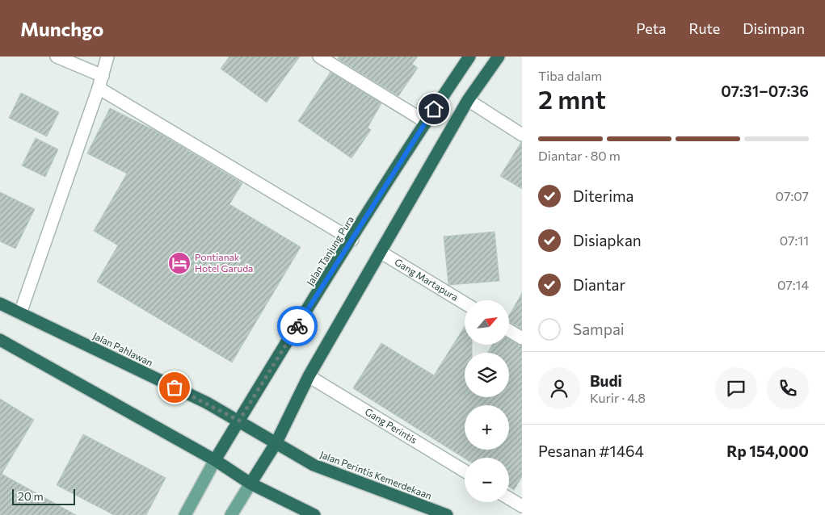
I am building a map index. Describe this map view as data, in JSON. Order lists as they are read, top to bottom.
{
  "streets": {
    "highway": ["Jalan Tanjung Pura", "Jalan Pahlawan", "Jalan Perintis Kemerdekaan"],
    "street": ["Gang Martapura", "Gang Perintis"]
  },
  "crossings": [
    ["Jalan Tanjung Pura", "Jalan Pahlawan"],
    ["Jalan Pahlawan", "Jalan Perintis Kemerdekaan"]
  ],
  "places": {
    "hotel": ["Pontianak Hotel Garuda"]
  },
  "scale_bar": "20 m",
  "north": "top right",
  "page": {
    "header": "Munchgo",
    "nav": ["Peta", "Rute", "Disimpan"],
    "heading": ["2 mnt", "Tiba dalam", "07:31–07:36"],
    "panel": [
      "Budi",
      "Kurir · 4.8",
      "Pesanan #1464",
      "Rp 154,000"
    ],
    "bar": "Diantar · 80 m",
    "list": [
      ["Diterima", "07:07"],
      ["Disiapkan", "07:11"],
      ["Diantar", "07:14"],
      "Sampai"
    ],
    "map_buttons": ["+", "−"],
    "scale": "20 m"
  }
}
